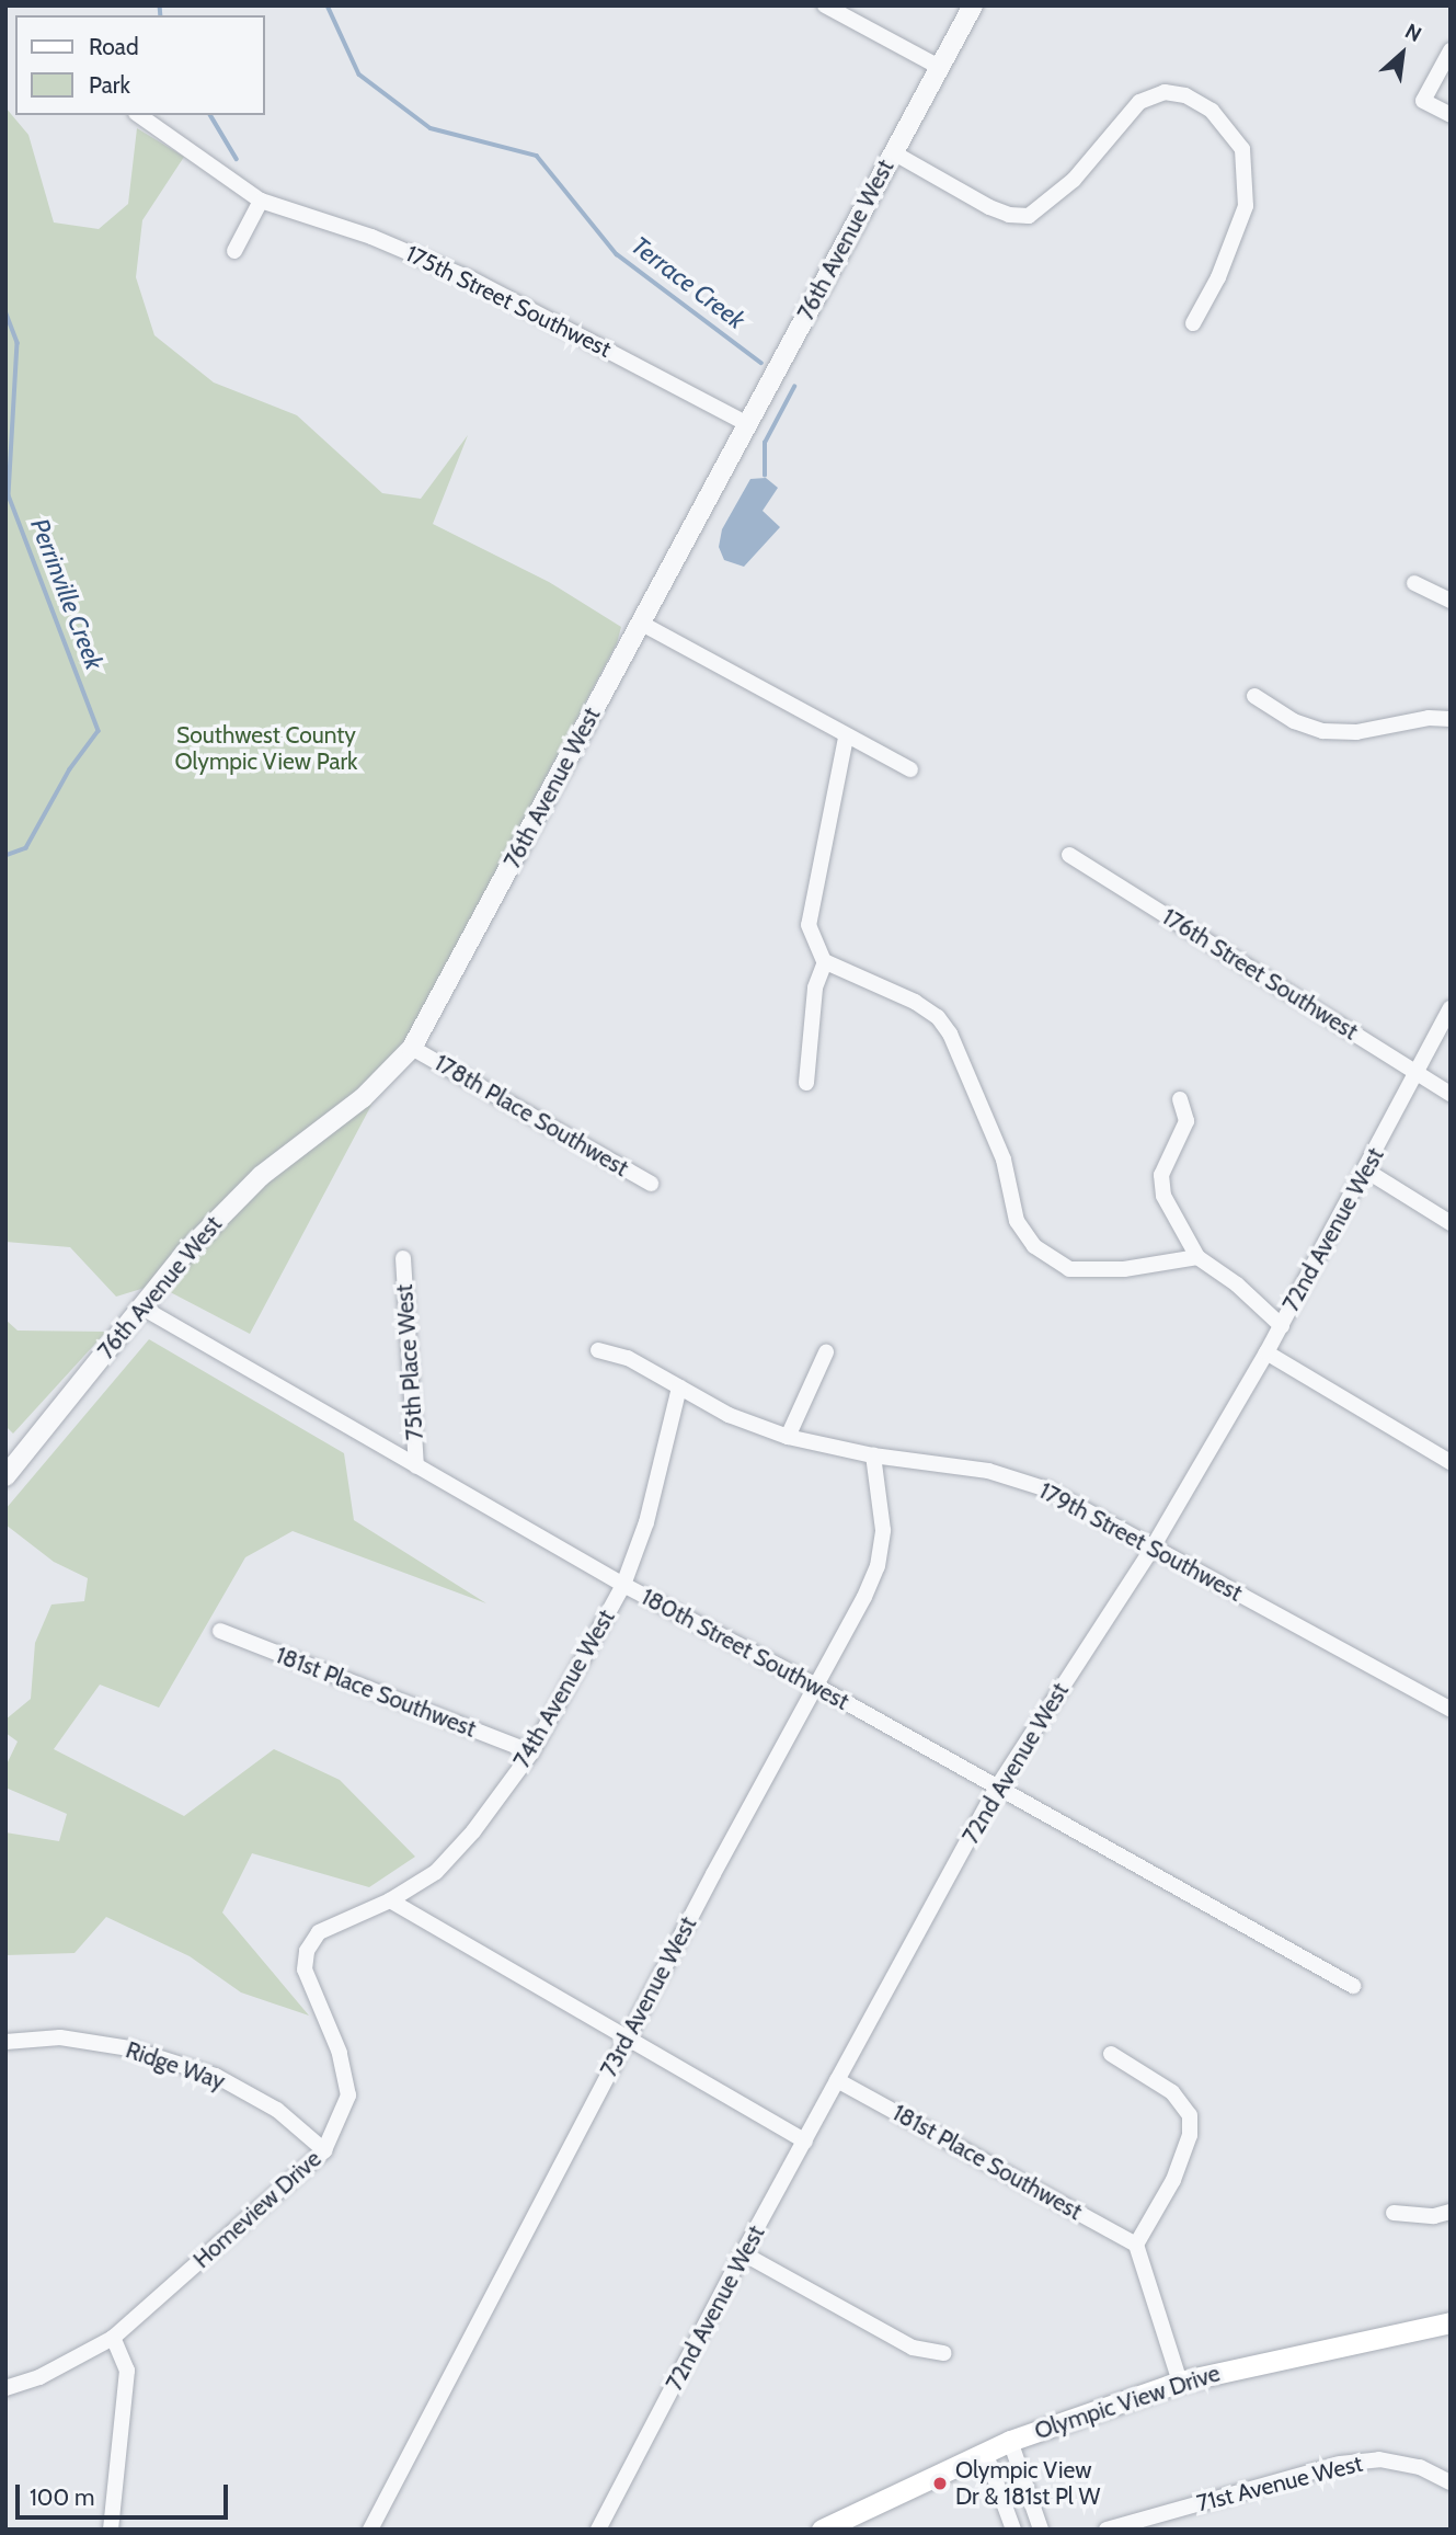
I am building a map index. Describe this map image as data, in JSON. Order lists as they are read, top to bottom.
{
  "streets": {
    "main road": ["Olympic View Drive"],
    "street": [
      "76th Avenue West",
      "175th Street Southwest",
      "176th Street Southwest",
      "178th Place Southwest",
      "72nd Avenue West",
      "75th Place West",
      "179th Street Southwest",
      "180th Street Southwest",
      "74th Avenue West",
      "181st Place Southwest",
      "73rd Avenue West",
      "Ridge Way",
      "Homeview Drive",
      "71st Avenue West"
    ]
  },
  "crossings": [
    ["76th Avenue West", "175th Street Southwest"],
    ["76th Avenue West", "178th Place Southwest"],
    ["76th Avenue West", "180th Street Southwest"],
    ["176th Street Southwest", "72nd Avenue West"],
    ["72nd Avenue West", "179th Street Southwest"],
    ["72nd Avenue West", "180th Street Southwest"],
    ["72nd Avenue West", "181st Place Southwest"],
    ["75th Place West", "180th Street Southwest"],
    ["179th Street Southwest", "74th Avenue West"],
    ["179th Street Southwest", "73rd Avenue West"],
    ["180th Street Southwest", "74th Avenue West"],
    ["180th Street Southwest", "73rd Avenue West"],
    ["74th Avenue West", "181st Place Southwest"],
    ["74th Avenue West", "Homeview Drive"],
    ["Ridge Way", "Homeview Drive"]
  ],
  "water": ["Terrace Creek", "Perrinville Creek"],
  "parks": ["Southwest County Olympic View Park"],
  "places": ["Olympic View Dr & 181st Pl W"],
  "legend": ["Road", "Park"],
  "scale_bar": "100 m",
  "north": "top right"
}
